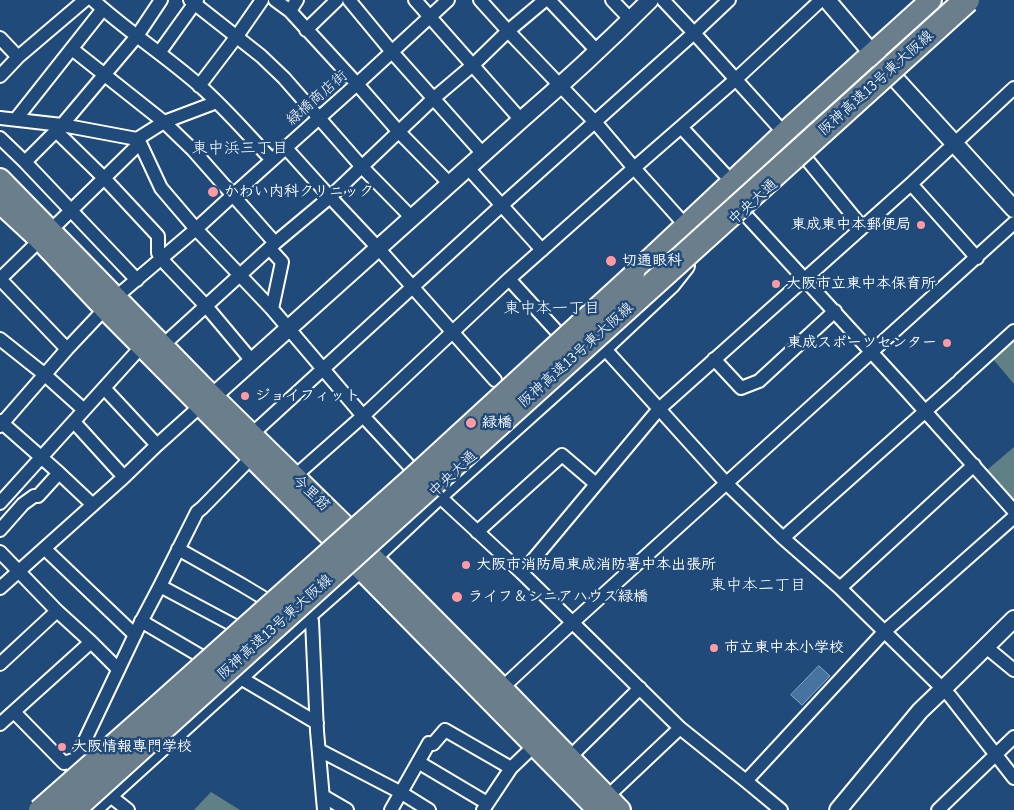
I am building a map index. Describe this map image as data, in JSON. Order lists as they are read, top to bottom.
{
  "streets": {
    "highway": ["阪神高速13号東大阪線"],
    "main road": ["中央大通", "今里筋"],
    "street": ["緑橋商店街"]
  },
  "crossings": [
    ["阪神高速13号東大阪線", "中央大通"],
    ["緑橋商店街", "今里筋"]
  ],
  "districts": ["東中浜三丁目", "東中本一丁目", "東中本二丁目"],
  "places": [
    "かわい内科クリニック",
    "東成東中本郵便局",
    "切通眼科",
    "大阪市立東中本保育所",
    "東成スポーツセンター",
    "ジョイフィット",
    "緑橋",
    "大阪市消防局東成消防署中本出張所",
    "ライフ＆シニアハウス緑橋",
    "市立東中本小学校",
    "大阪情報専門学校"
  ]
}
